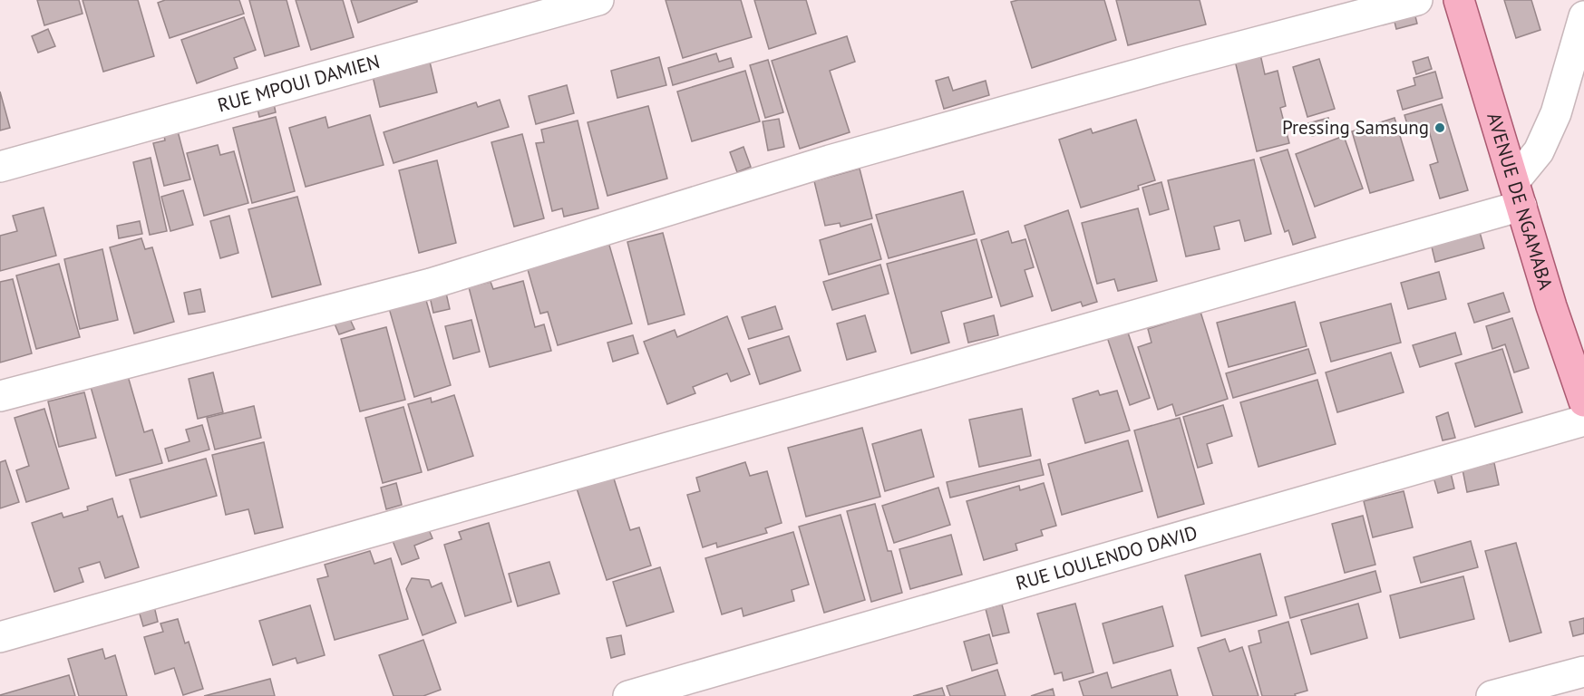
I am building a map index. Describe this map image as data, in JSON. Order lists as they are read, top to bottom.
{
  "streets": {
    "main road": ["AVENUE DE NGAMABA"],
    "street": ["RUE MPOUI DAMIEN", "RUE LOULENDO DAVID"]
  },
  "places": ["Pressing Samsung"]
}
